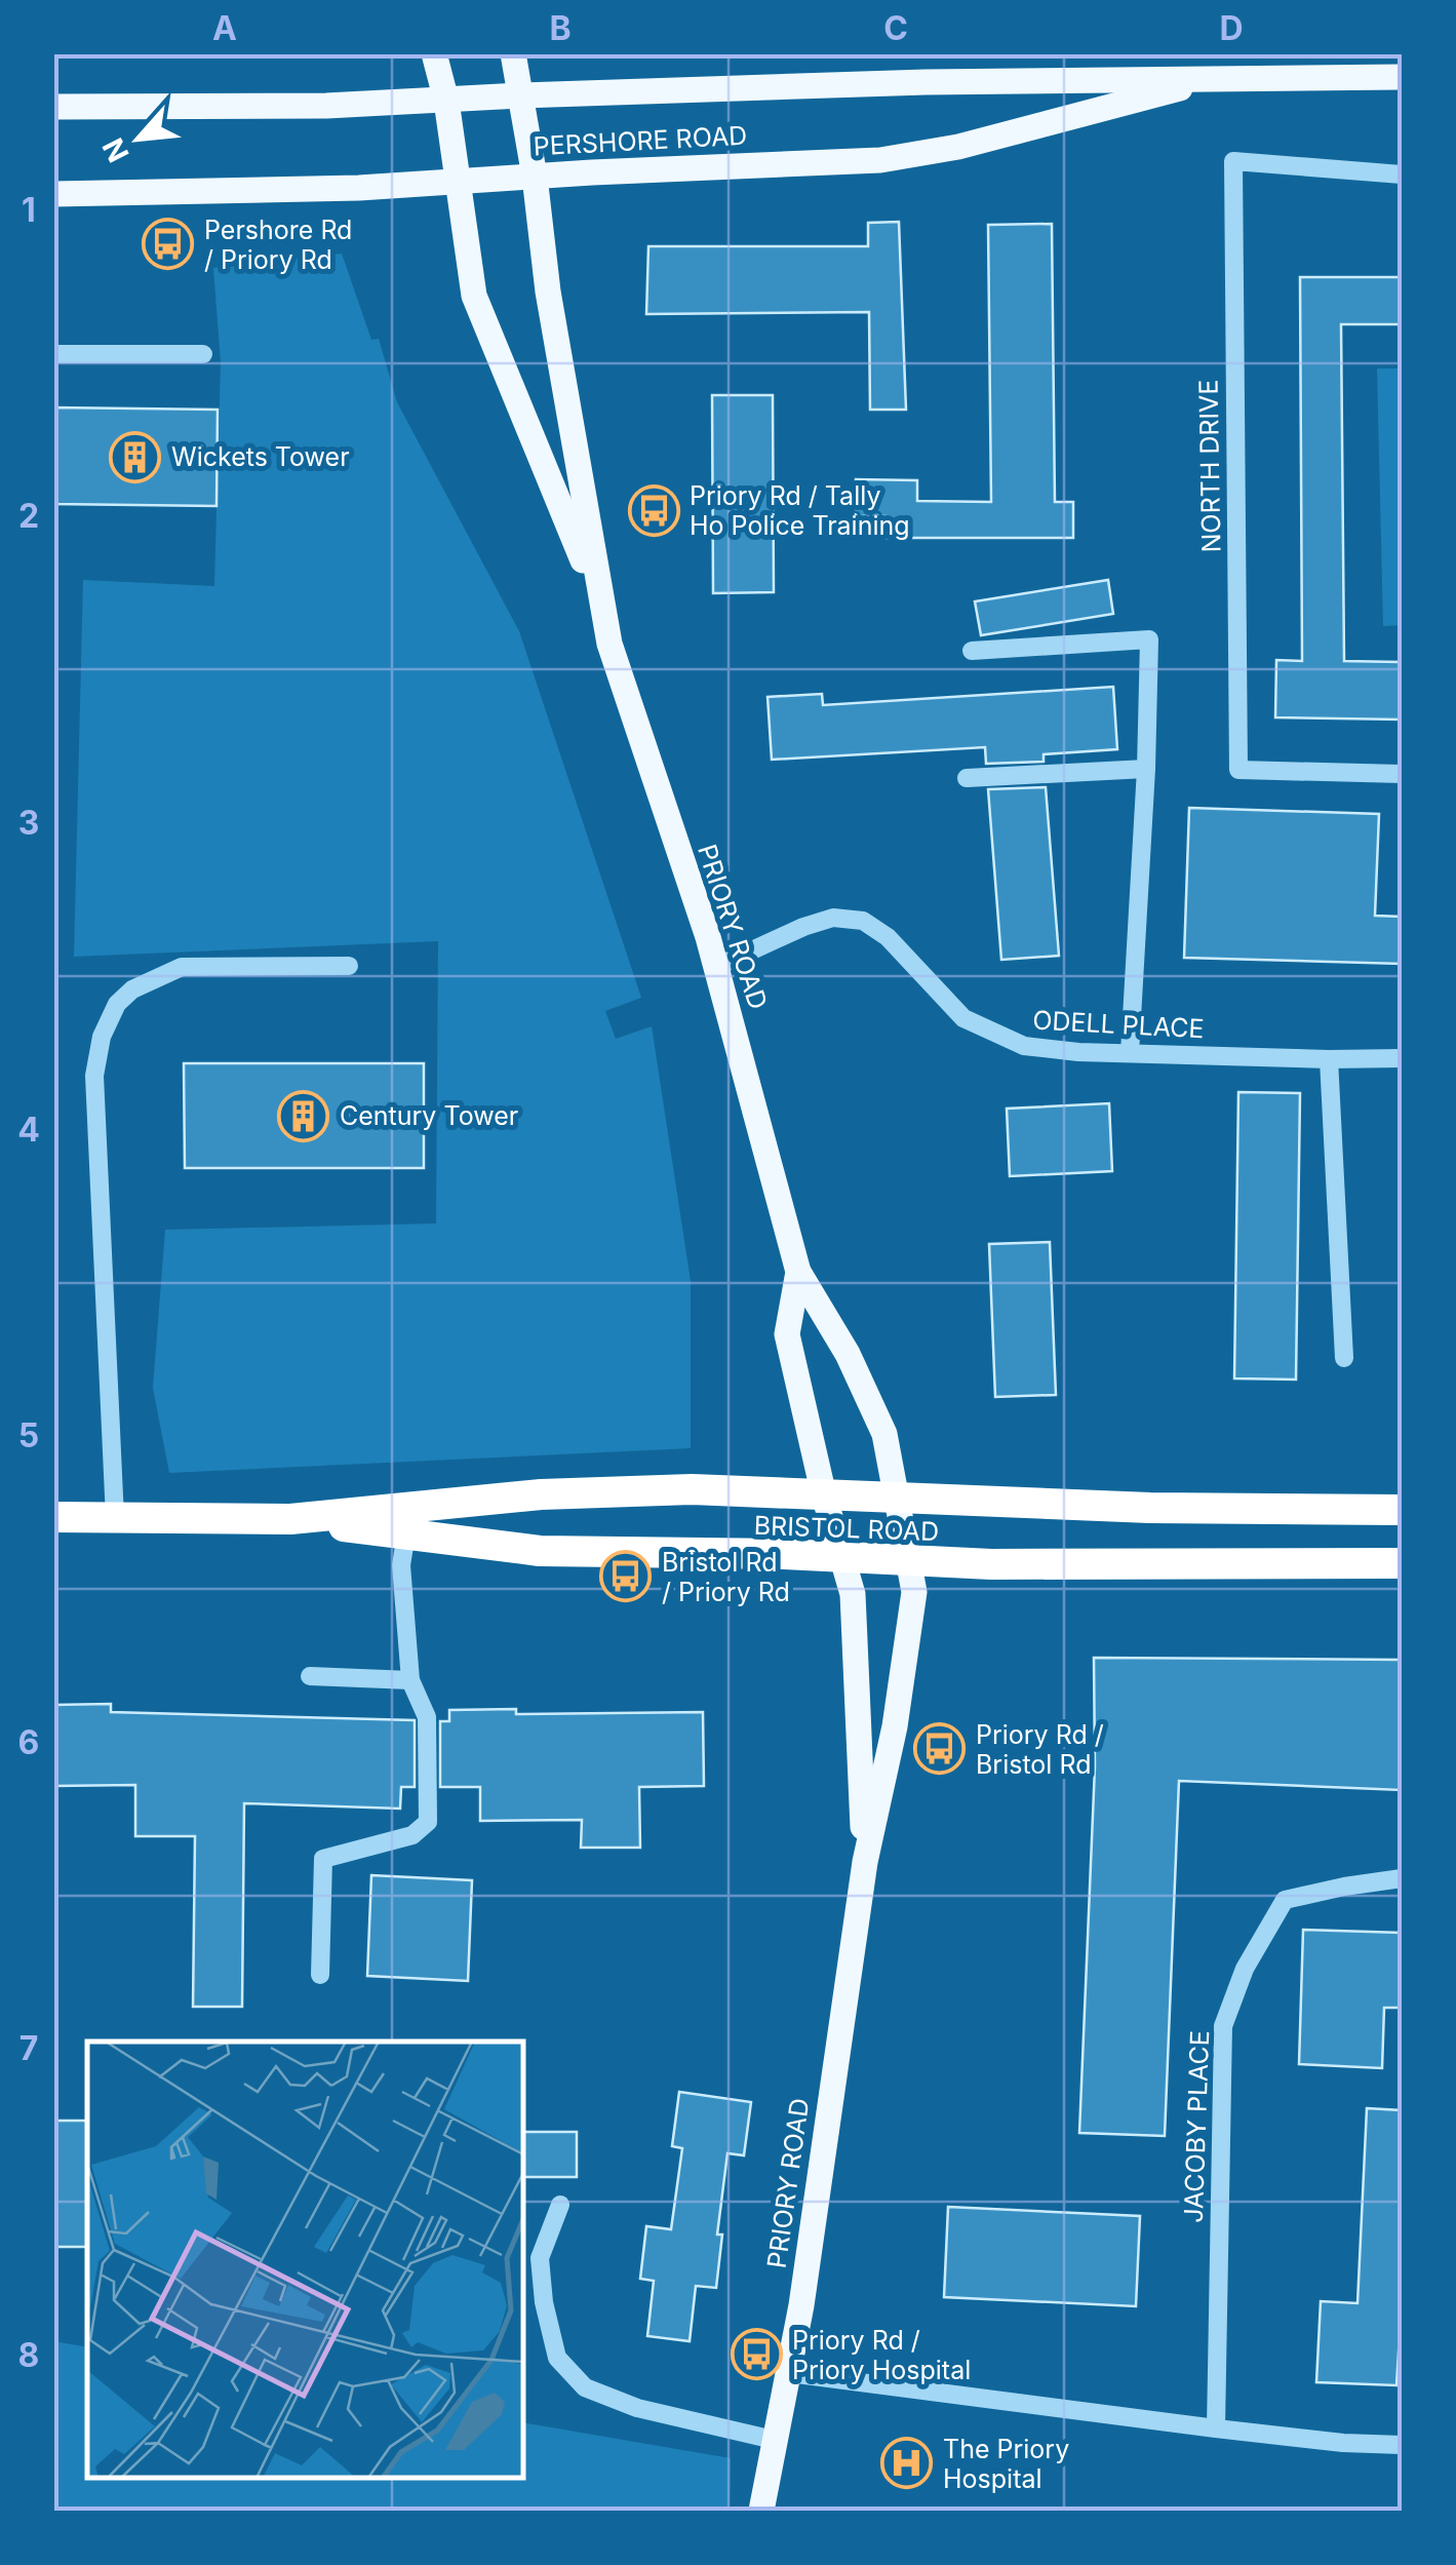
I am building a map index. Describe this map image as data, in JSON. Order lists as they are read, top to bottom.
{
  "streets": {
    "highway": ["BRISTOL ROAD"],
    "main road": ["PERSHORE ROAD", "PRIORY ROAD"],
    "street": ["NORTH DRIVE", "ODELL PLACE", "JACOBY PLACE"]
  },
  "crossings": [
    ["PERSHORE ROAD", "PRIORY ROAD"],
    ["PRIORY ROAD", "ODELL PLACE"],
    ["PRIORY ROAD", "BRISTOL ROAD"]
  ],
  "places": {
    "bus stop": [
      "Pershore Rd / Priory Rd",
      "Priory Rd / Tally Ho Police Training",
      "Bristol Rd / Priory Rd",
      "Priory Rd / Bristol Rd",
      "Priory Rd / Priory Hospital"
    ],
    "building": ["Wickets Tower", "Century Tower"],
    "hospital": ["The Priory Hospital"]
  },
  "north": "bottom left",
  "grid": {
    "columns": [
      "A",
      "B",
      "C",
      "D"
    ],
    "rows": [
      "1",
      "2",
      "3",
      "4",
      "5",
      "6",
      "7",
      "8"
    ]
  }
}
